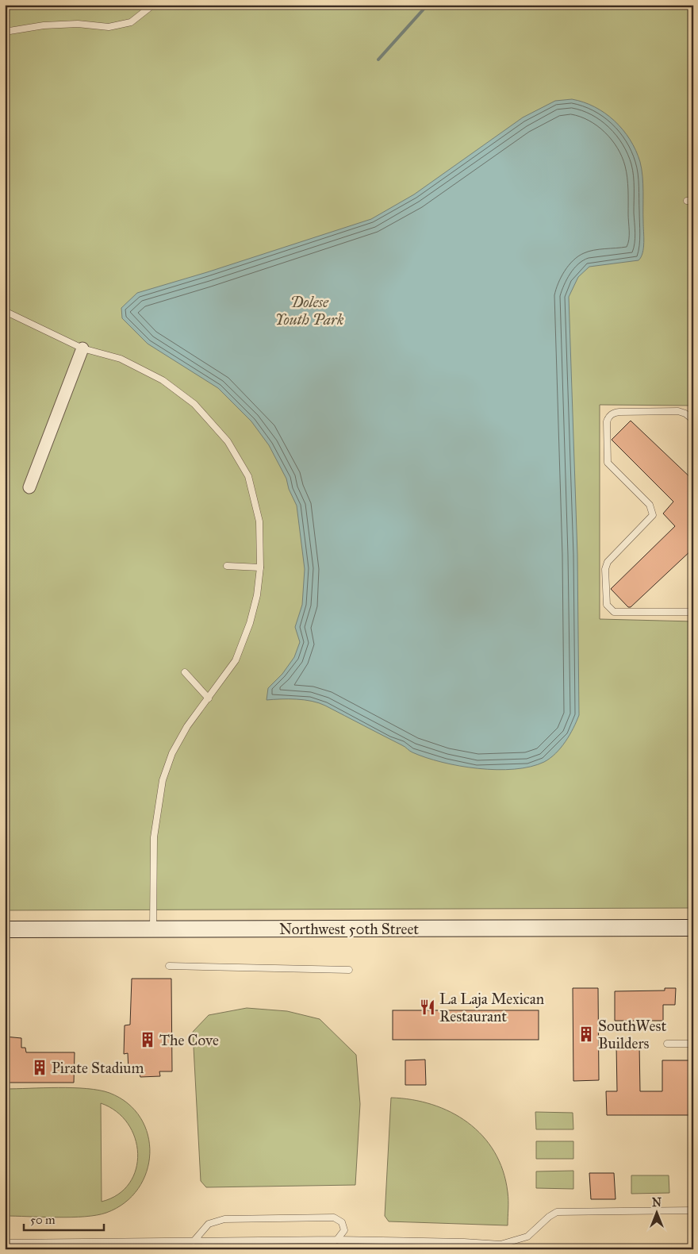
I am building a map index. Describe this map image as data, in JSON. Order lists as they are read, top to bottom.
{
  "streets": {
    "main road": ["Northwest 50th Street"]
  },
  "parks": ["Dolese Youth Park"],
  "places": {
    "restaurant": ["La Laja Mexican Restaurant"],
    "building": ["SouthWest Builders", "The Cove", "Pirate Stadium"]
  },
  "scale_bar": "50 m",
  "north": "top"
}
